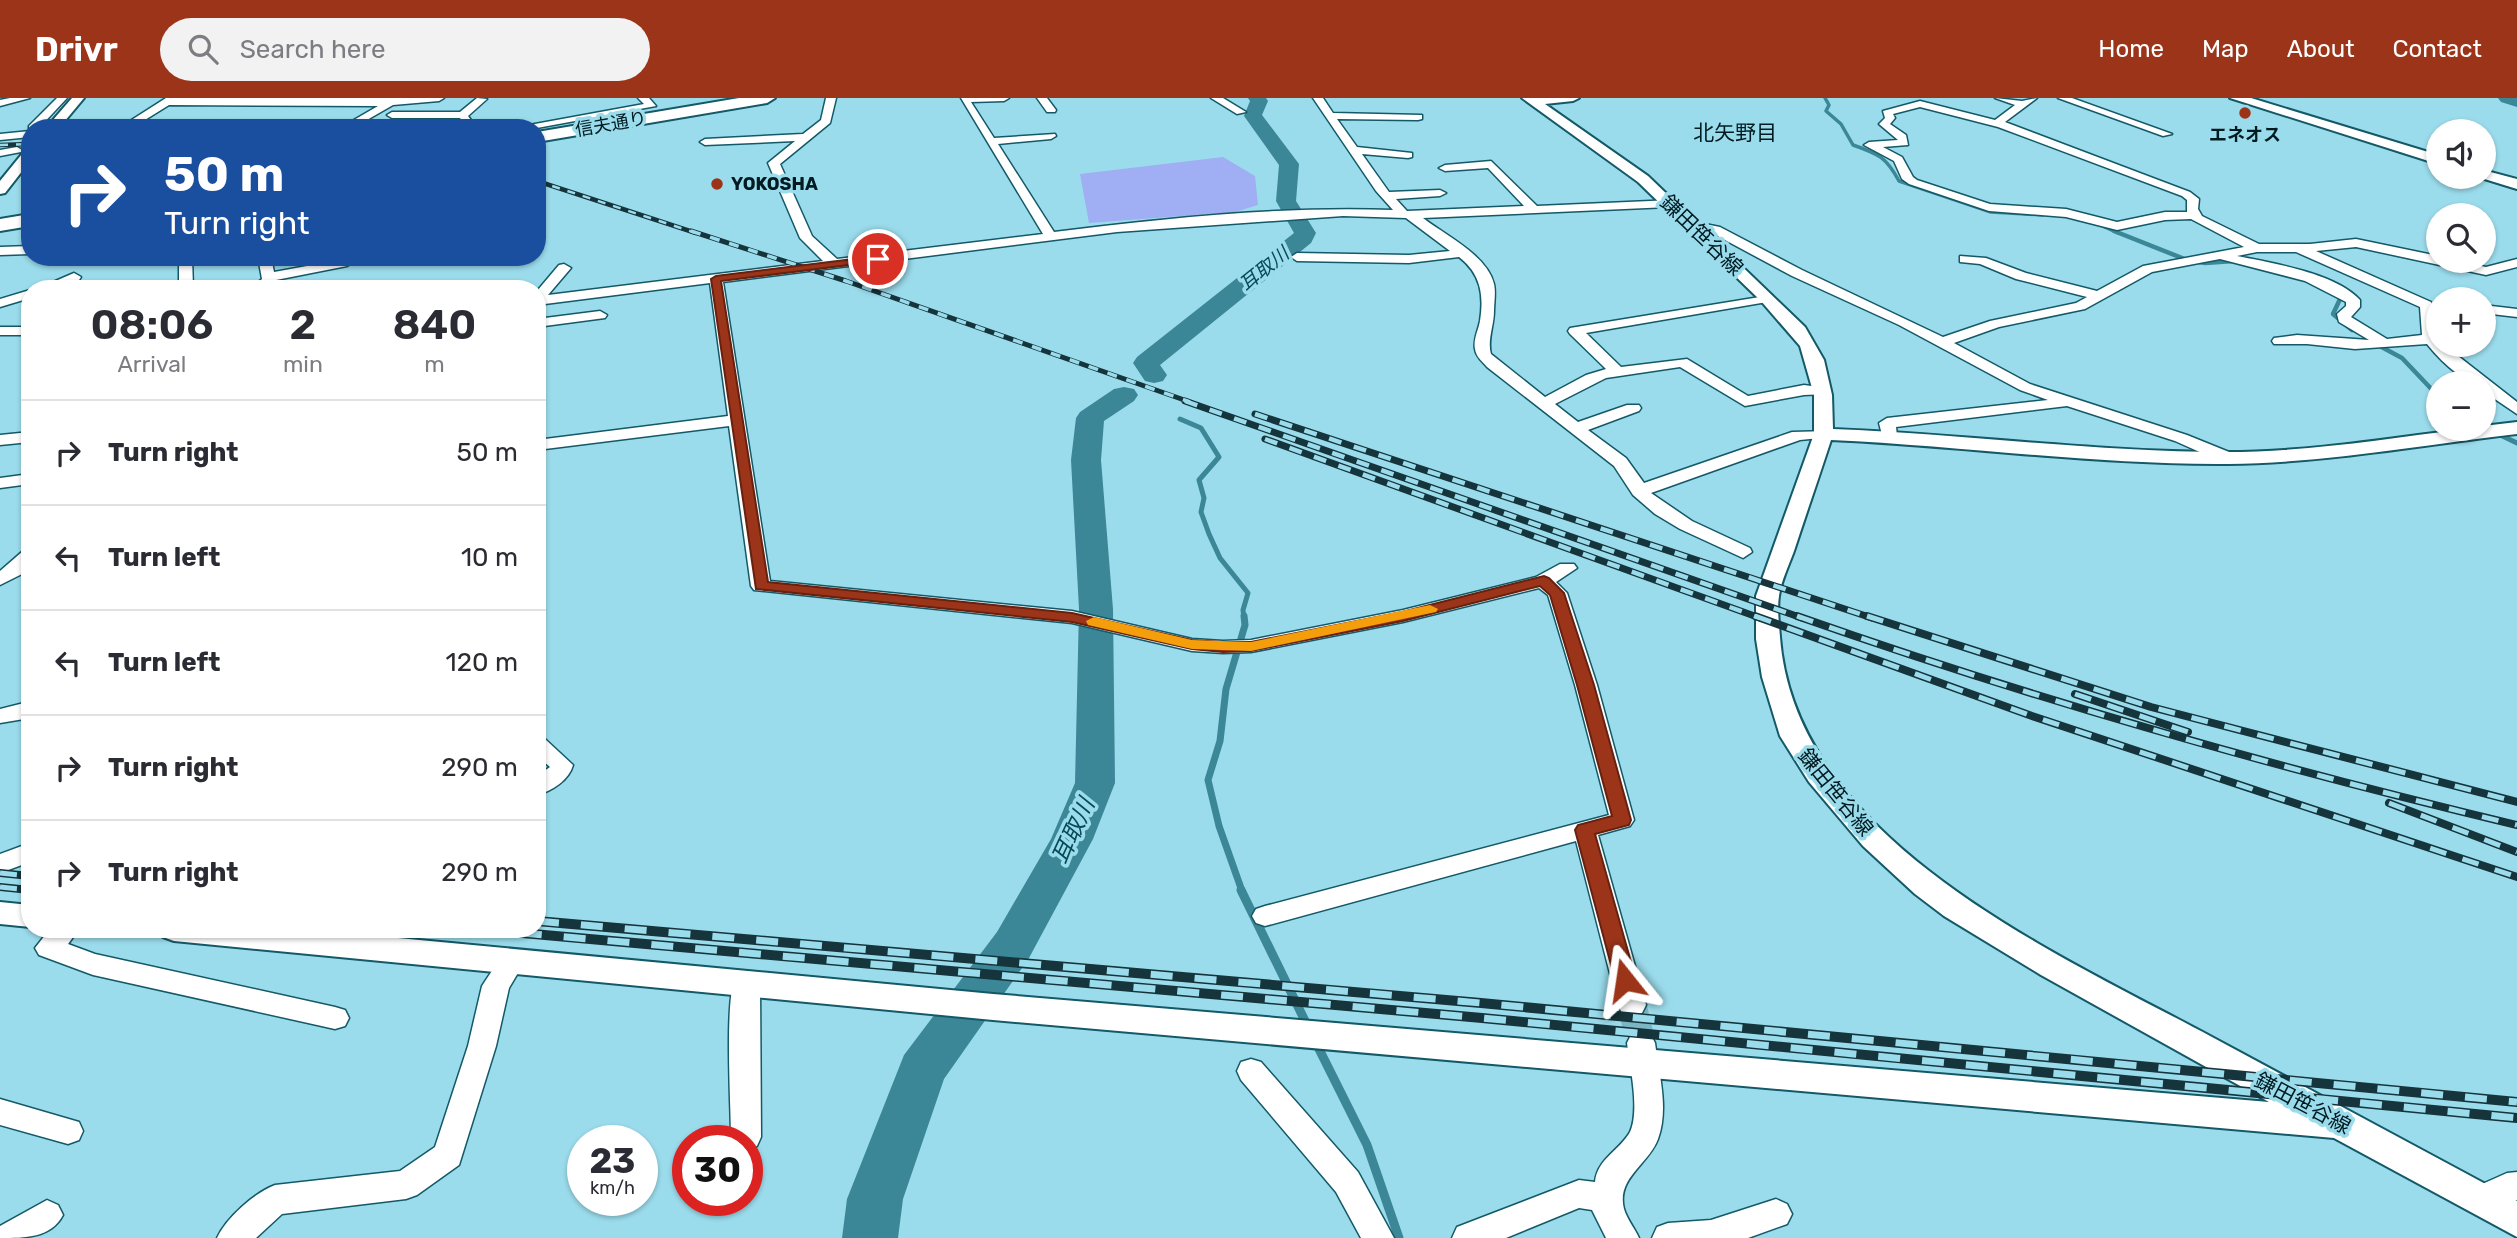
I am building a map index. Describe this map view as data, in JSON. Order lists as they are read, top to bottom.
{
  "streets": {
    "highway": ["信夫通り"],
    "street": ["鎌田笹谷線"]
  },
  "districts": ["北矢野目"],
  "water": ["耳取川"],
  "places": ["エネオス", "YOKOSHA"],
  "page": {
    "header": "Drivr",
    "search": "Search here",
    "nav": [
      "Home",
      "Map",
      "About",
      "Contact"
    ],
    "map_buttons": ["+", "−"],
    "turn": ["50 m", "Turn right"],
    "eta": [
      "08:06",
      "Arrival",
      "2",
      "min",
      "840",
      "m"
    ],
    "list": [
      {
        "name": "Turn right",
        "value": "50 m"
      },
      {
        "name": "Turn left",
        "value": "10 m"
      },
      {
        "name": "Turn left",
        "value": "120 m"
      },
      {
        "name": "Turn right",
        "value": "290 m"
      },
      {
        "name": "Turn right",
        "value": "290 m"
      }
    ],
    "speed": "23 km/h",
    "limit": "30"
  }
}
